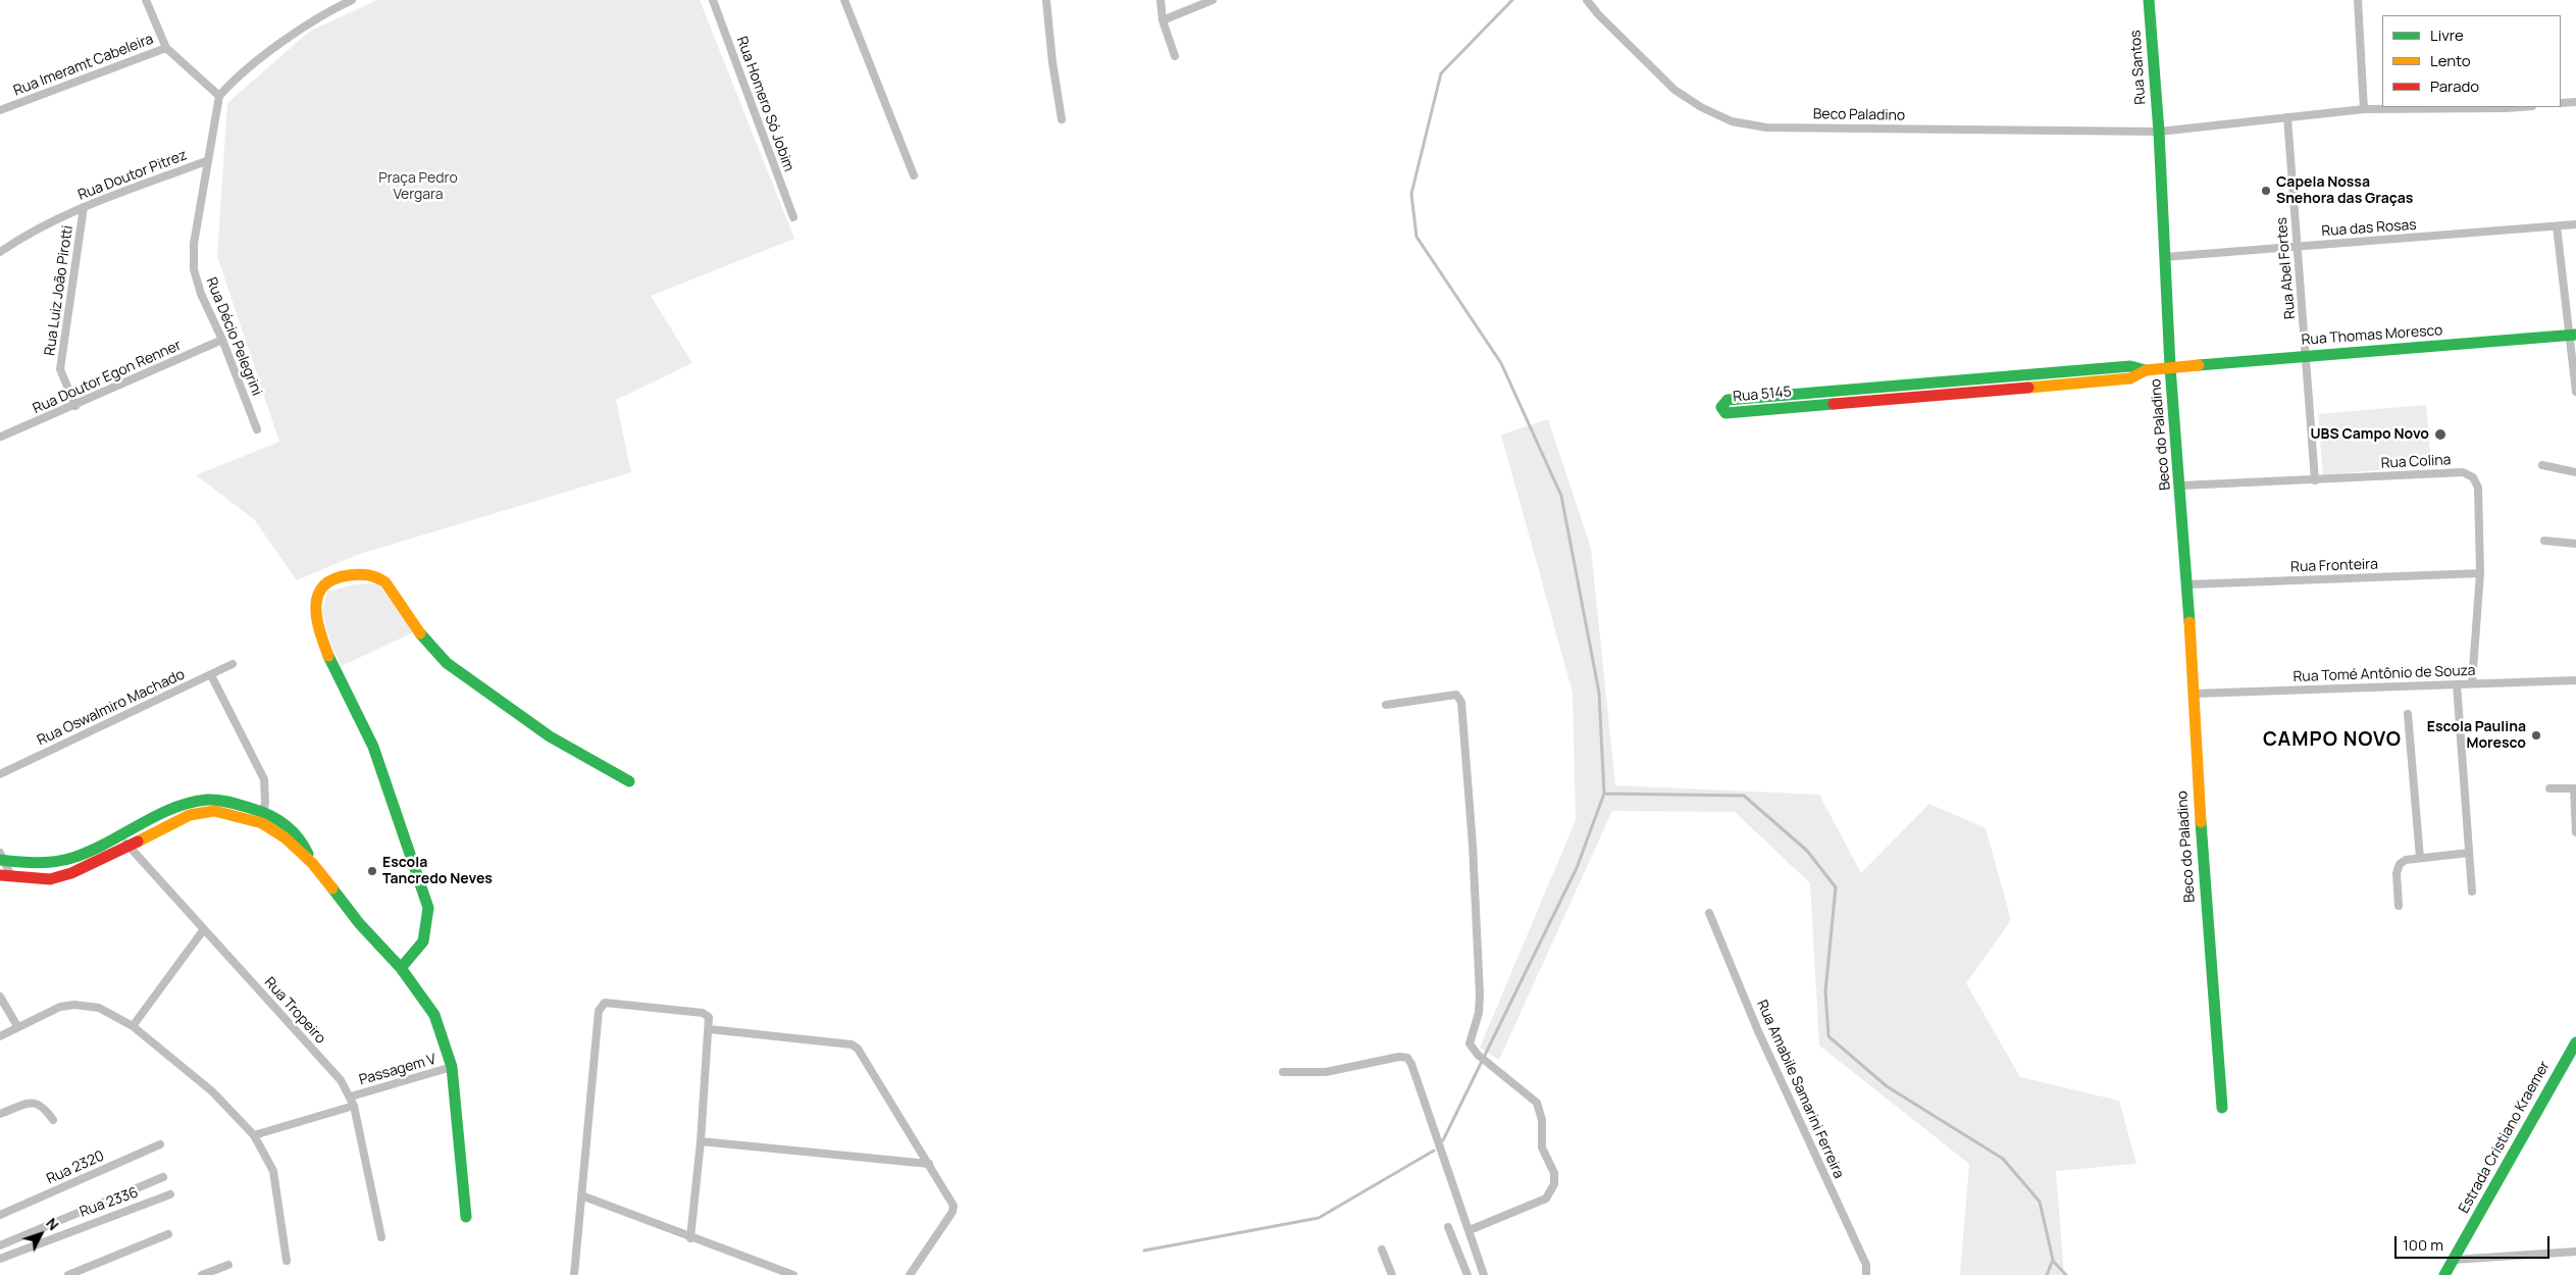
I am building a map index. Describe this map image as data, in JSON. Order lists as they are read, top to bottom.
{
  "streets": {
    "street": [
      "Rua Imeramt Cabeleira",
      "Rua Santos",
      "Rua Homero Só Jobim",
      "Beco Paladino",
      "Rua Doutor Pitrez",
      "Rua das Rosas",
      "Rua Abel Fortes",
      "Rua Luiz João Pirotti",
      "Rua Thomas Moresco",
      "Rua Décio Pelegrini",
      "Rua Doutor Egon Renner",
      "Rua 5145",
      "Beco do Paladino",
      "Rua Colina",
      "Rua Fronteira",
      "Rua Tomé Antônio de Souza",
      "Rua Oswalmiro Machado",
      "Rua Tropeiro",
      "Passagem V",
      "Rua Amabile Samarini Ferreira",
      "Estrada Cristiano Kraemer",
      "Rua 2320",
      "Rua 2336"
    ]
  },
  "crossings": [
    ["Rua Imeramt Cabeleira", "Rua Doutor Pitrez"],
    ["Rua Santos", "Beco Paladino"],
    ["Rua Santos", "Beco do Paladino"],
    ["Beco Paladino", "Beco do Paladino"],
    ["Rua Doutor Pitrez", "Rua Luiz João Pirotti"],
    ["Rua Doutor Pitrez", "Rua Décio Pelegrini"],
    ["Rua das Rosas", "Rua Abel Fortes"],
    ["Rua das Rosas", "Beco do Paladino"],
    ["Rua Abel Fortes", "Rua Thomas Moresco"],
    ["Rua Abel Fortes", "Rua Colina"],
    ["Rua Luiz João Pirotti", "Rua Doutor Egon Renner"],
    ["Rua Thomas Moresco", "Rua 5145"],
    ["Rua Thomas Moresco", "Beco do Paladino"],
    ["Rua Décio Pelegrini", "Rua Doutor Egon Renner"],
    ["Rua 5145", "Beco do Paladino"],
    ["Beco do Paladino", "Rua Colina"],
    ["Beco do Paladino", "Rua Fronteira"],
    ["Beco do Paladino", "Rua Tomé Antônio de Souza"],
    ["Rua Colina", "Rua Fronteira"],
    ["Rua Colina", "Rua Tomé Antônio de Souza"],
    ["Rua Tropeiro", "Passagem V"]
  ],
  "districts": ["CAMPO NOVO"],
  "parks": ["Praça Pedro Vergara"],
  "places": [
    "Capela Nossa Snehora das Graças",
    "UBS Campo Novo",
    "Escola Paulina Moresco",
    "Escola Tancredo Neves"
  ],
  "legend": ["Livre", "Lento", "Parado"],
  "scale_bar": "100 m",
  "north": "top right"
}
